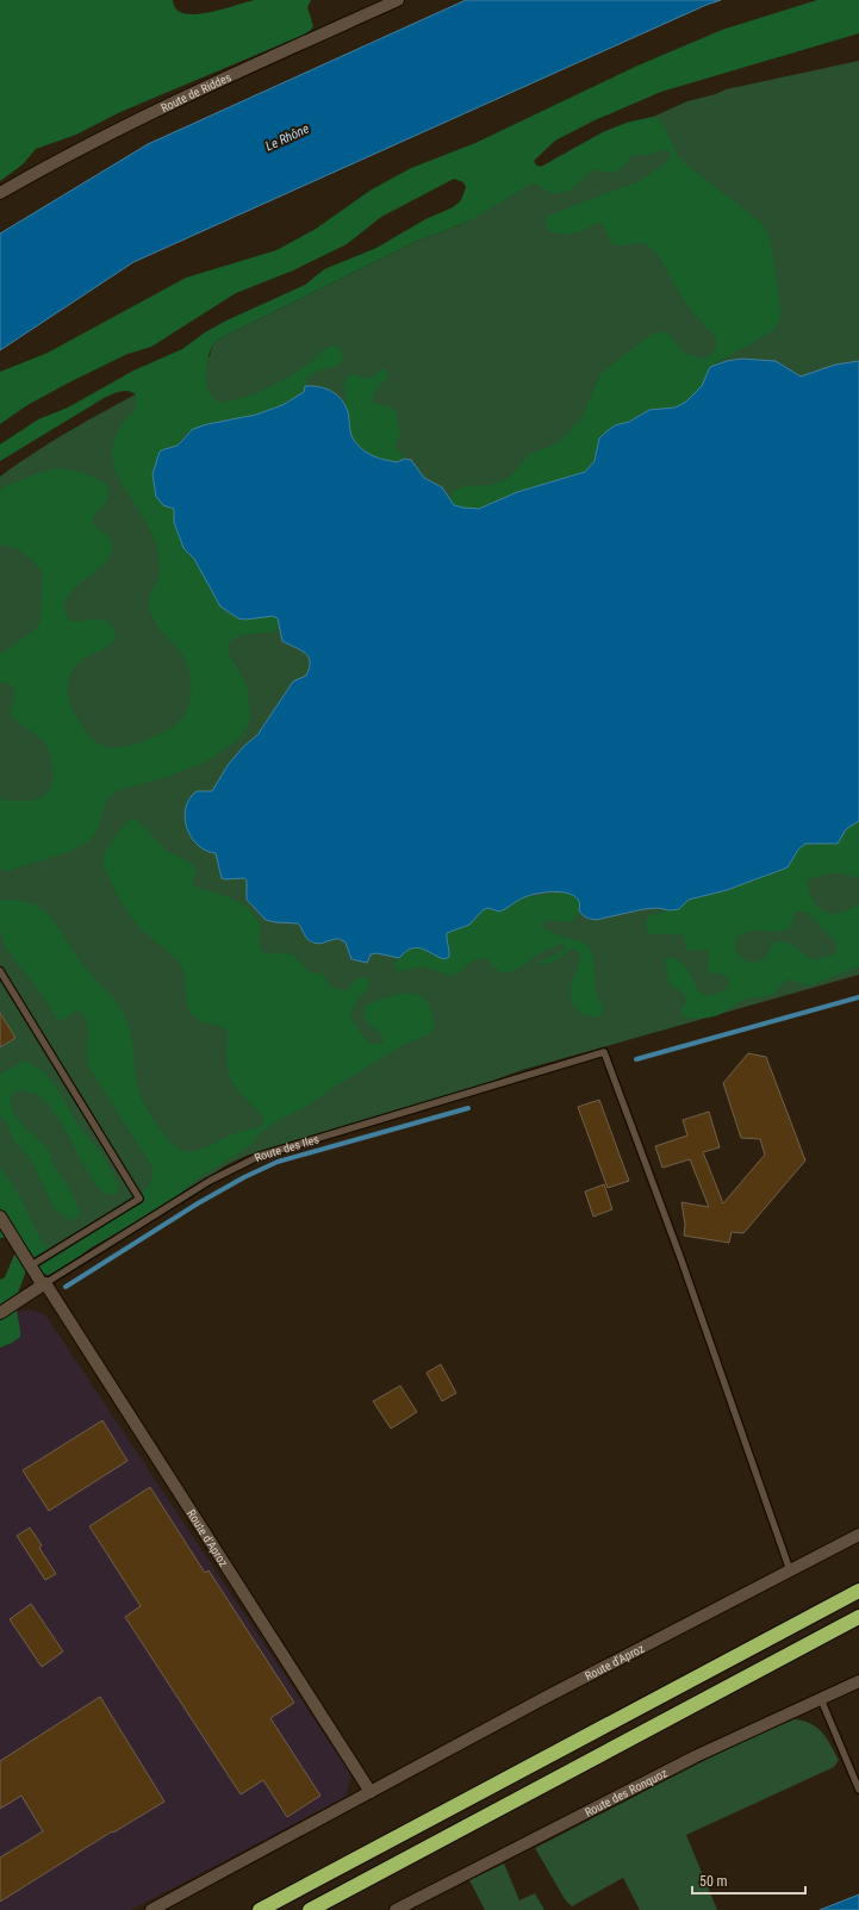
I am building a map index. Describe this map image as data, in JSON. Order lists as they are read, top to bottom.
{
  "streets": {
    "street": [
      "Route de Riddes",
      "Route des Iles",
      "Route d'Aproz",
      "Route des Ronquoz"
    ]
  },
  "crossings": [
    ["Route des Iles", "Route d'Aproz"]
  ],
  "water": ["Le Rhône"],
  "scale_bar": "50 m"
}
